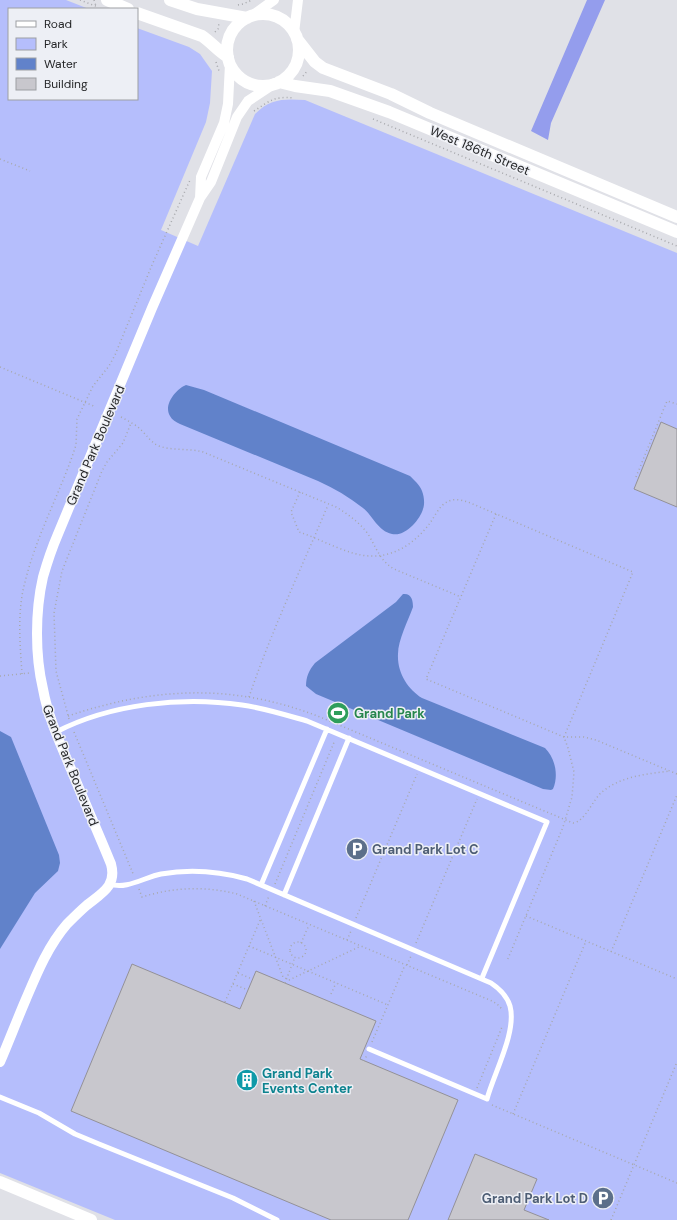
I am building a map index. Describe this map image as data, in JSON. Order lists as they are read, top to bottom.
{
  "streets": {
    "street": ["West 186th Street", "Grand Park Boulevard"]
  },
  "crossings": [
    ["West 186th Street", "Grand Park Boulevard"]
  ],
  "places": {
    "sports": ["Grand Park"],
    "parking": ["Grand Park Lot C", "Grand Park Lot D"],
    "building": ["Grand Park Events Center"]
  },
  "legend": [
    "Road",
    "Park",
    "Water",
    "Building"
  ]
}
